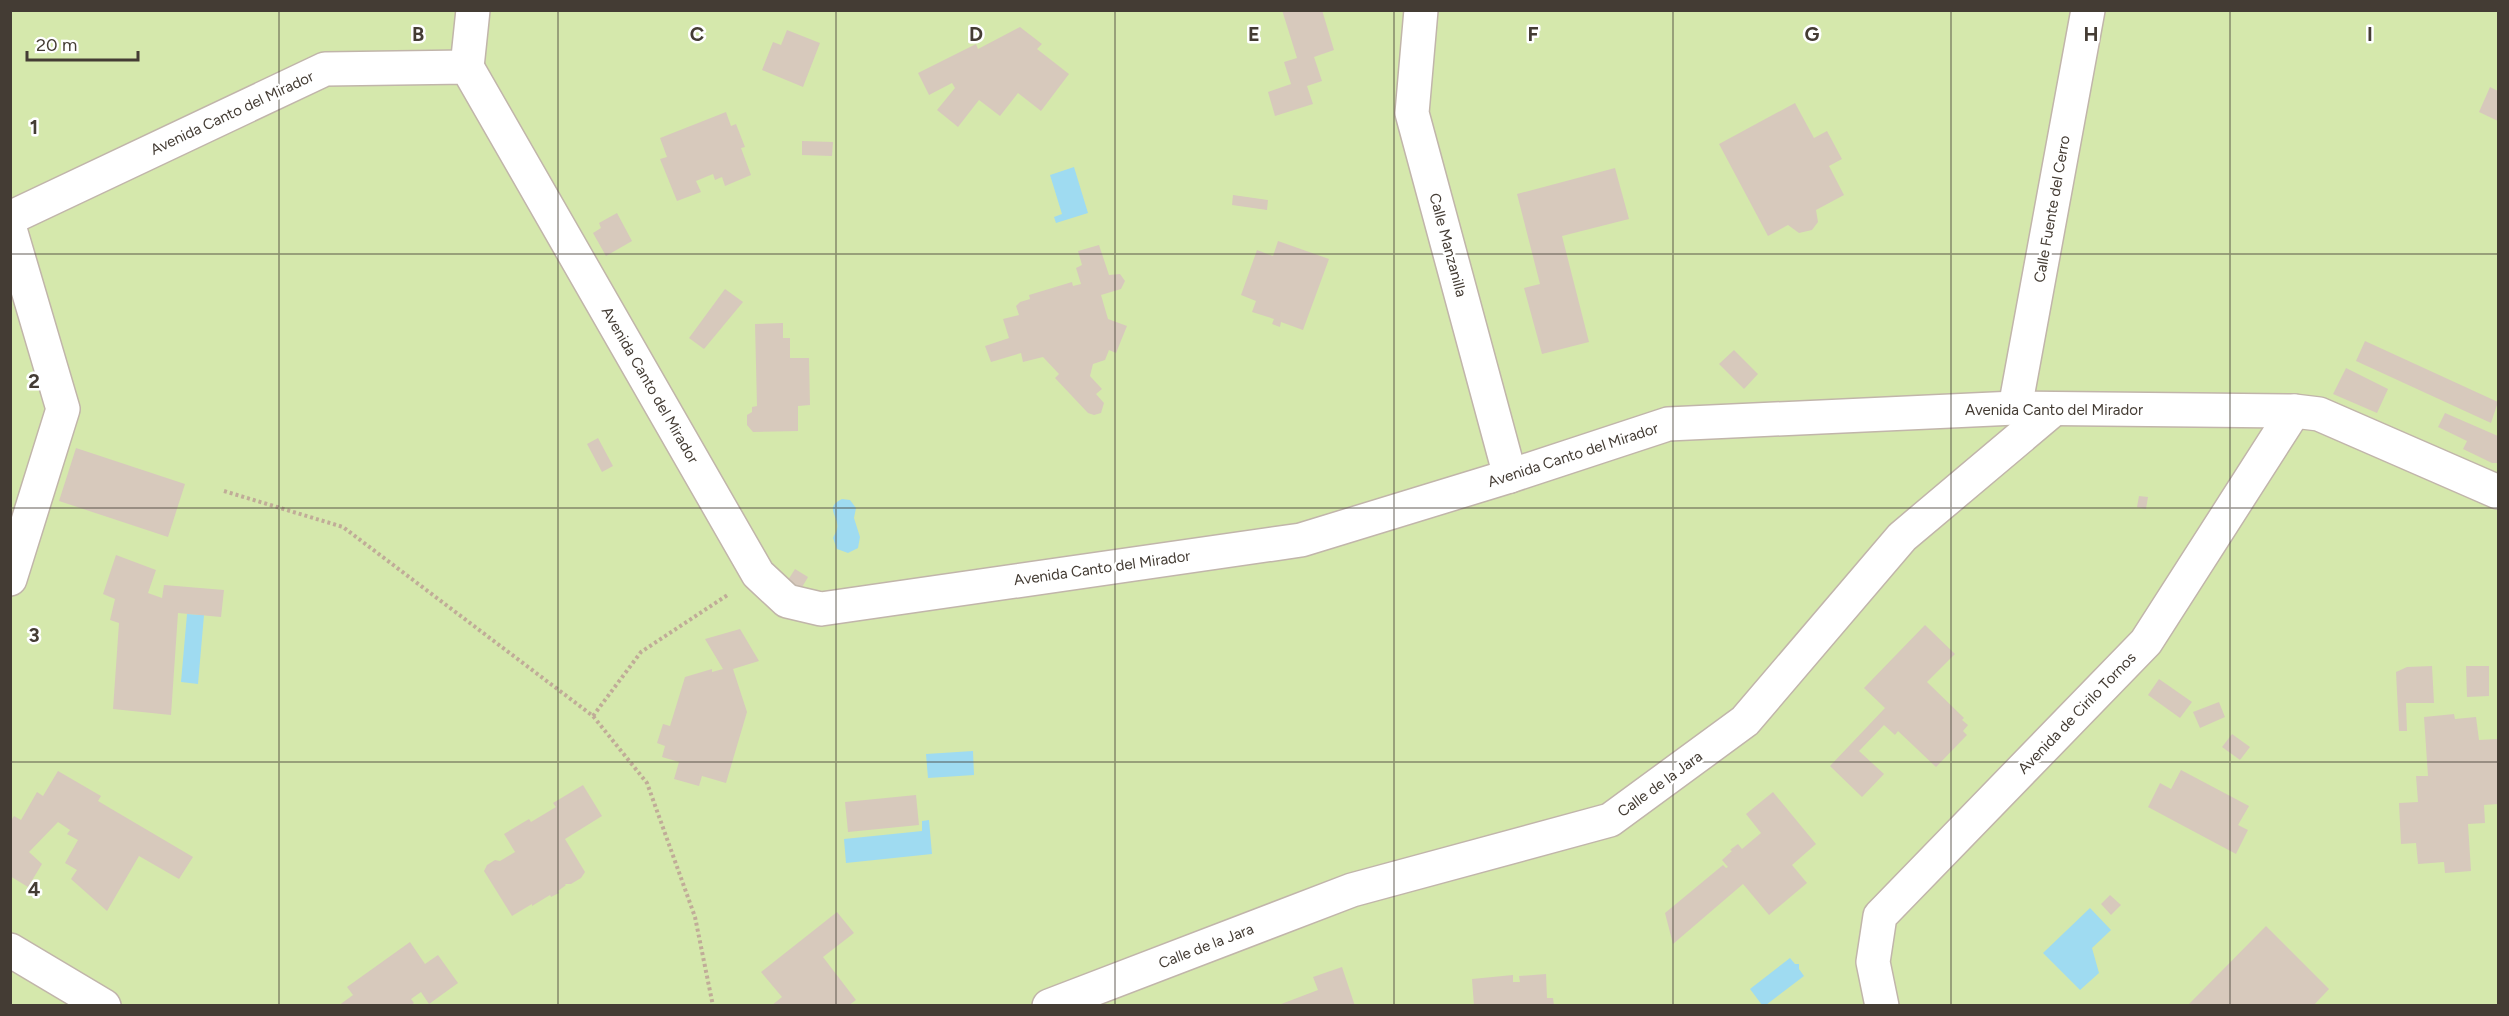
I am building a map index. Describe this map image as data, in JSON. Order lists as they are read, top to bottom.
{
  "streets": {
    "street": [
      "Avenida Canto del Mirador",
      "Calle Fuente del Cerro",
      "Calle Manzanilla",
      "Avenida de Cirilo Tornos",
      "Calle de la Jara"
    ]
  },
  "crossings": [
    ["Avenida Canto del Mirador", "Calle Fuente del Cerro"],
    ["Avenida Canto del Mirador", "Calle Manzanilla"],
    ["Avenida Canto del Mirador", "Avenida de Cirilo Tornos"],
    ["Avenida Canto del Mirador", "Calle de la Jara"]
  ],
  "scale_bar": "20 m",
  "grid": {
    "columns": [
      "B",
      "C",
      "D",
      "E",
      "F",
      "G",
      "H",
      "I"
    ],
    "rows": [
      "1",
      "2",
      "3",
      "4"
    ]
  }
}
